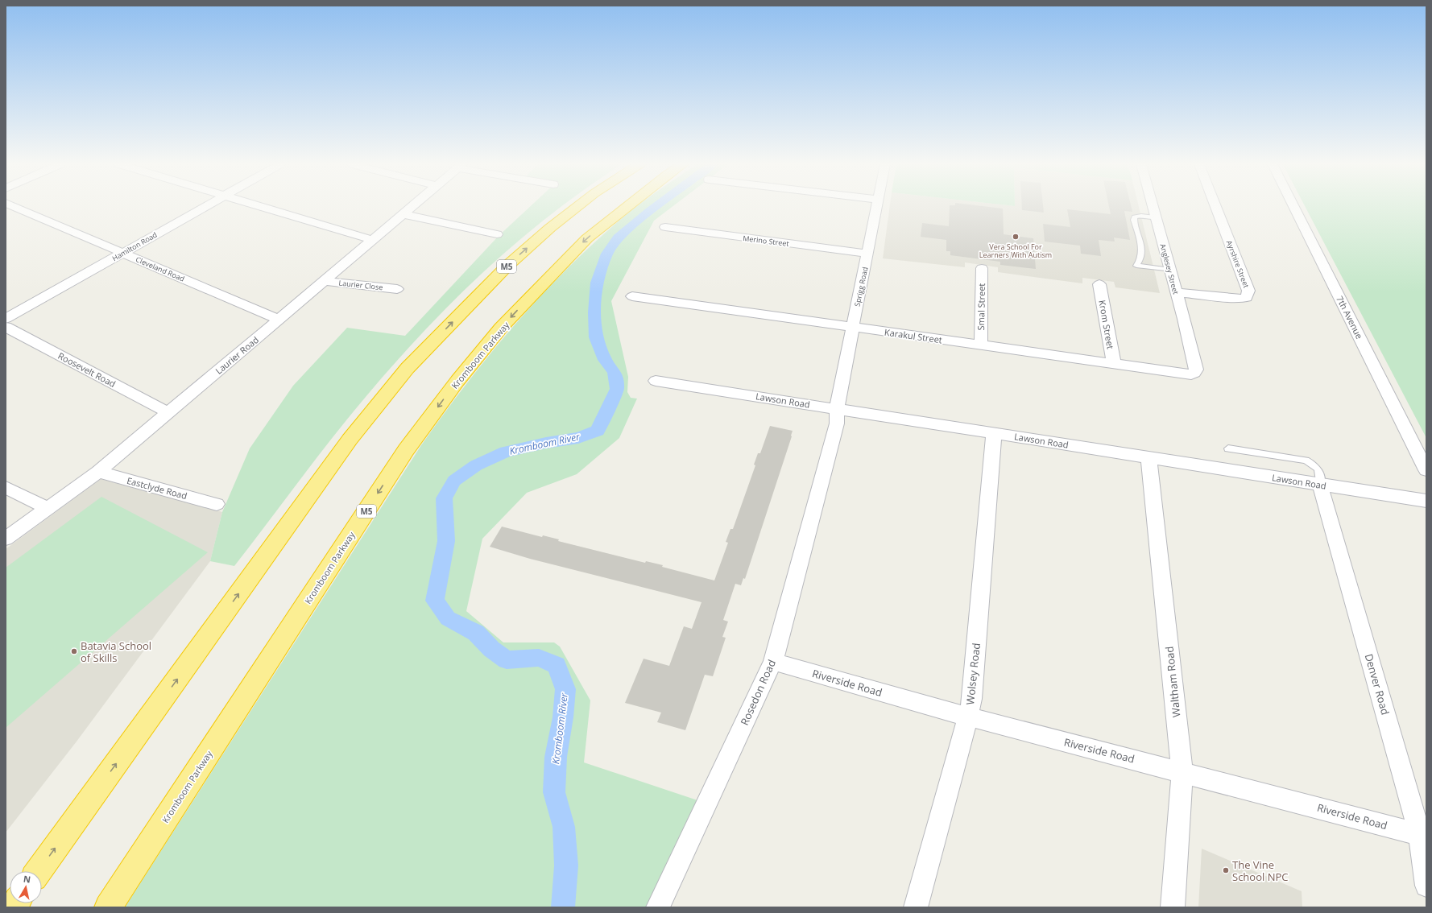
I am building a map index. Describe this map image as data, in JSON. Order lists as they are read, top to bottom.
{
  "streets": {
    "highway": ["M5", "Kromboom Parkway"],
    "street": [
      "Merino Street",
      "Hamilton Road",
      "Ayrshire Street",
      "Cleveland Road",
      "Anglesey Street",
      "Laurier Close",
      "Sprigg Road",
      "Smal Street",
      "7th Avenue",
      "Krom Street",
      "Karakul Street",
      "Laurier Road",
      "Roosevelt Road",
      "Lawson Road",
      "Eastclyde Road",
      "Wolsey Road",
      "Waltham Road",
      "Riverside Road",
      "Denver Road",
      "Rosedon Road"
    ]
  },
  "crossings": [
    ["Merino Street", "Sprigg Road"],
    ["Hamilton Road", "Cleveland Road"],
    ["Ayrshire Street", "Anglesey Street"],
    ["Cleveland Road", "Laurier Road"],
    ["Anglesey Street", "Karakul Street"],
    ["Laurier Close", "Laurier Road"],
    ["Sprigg Road", "Karakul Street"],
    ["Sprigg Road", "Lawson Road"],
    ["Sprigg Road", "Rosedon Road"],
    ["Smal Street", "Karakul Street"],
    ["Krom Street", "Karakul Street"],
    ["Laurier Road", "Roosevelt Road"],
    ["Laurier Road", "Eastclyde Road"],
    ["Lawson Road", "Wolsey Road"],
    ["Lawson Road", "Waltham Road"],
    ["Lawson Road", "Denver Road"],
    ["Lawson Road", "Rosedon Road"],
    ["Wolsey Road", "Riverside Road"],
    ["Waltham Road", "Riverside Road"],
    ["Riverside Road", "Denver Road"],
    ["Riverside Road", "Rosedon Road"]
  ],
  "water": ["Kromboom River"],
  "places": ["Vera School For Learners With Autism", "Batavia School of Skills", "The Vine School NPC"],
  "north": "top"
}
